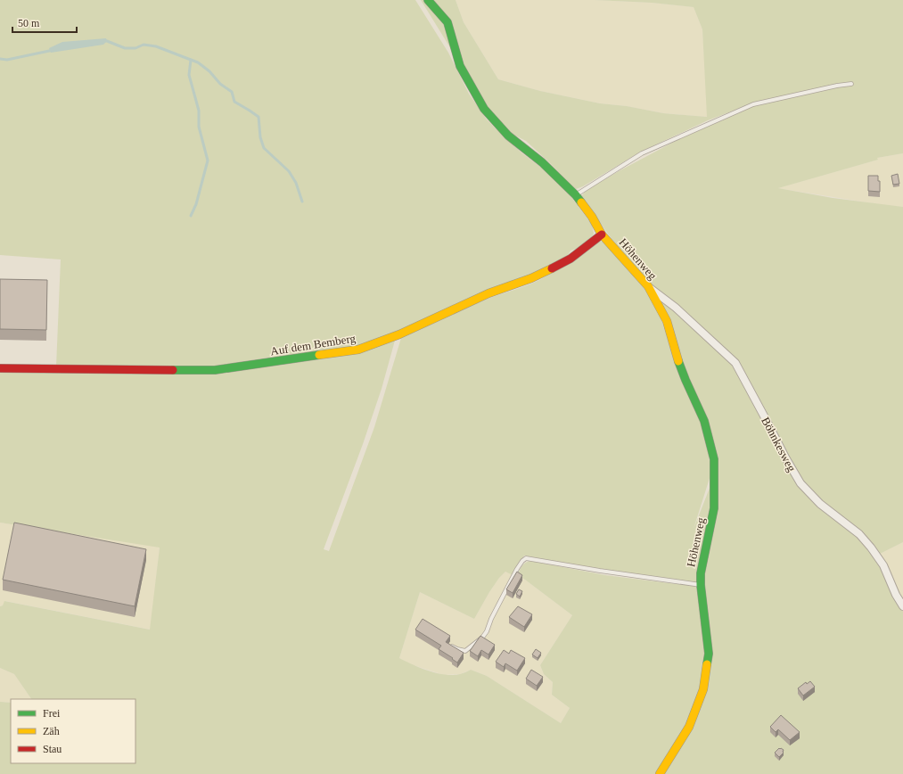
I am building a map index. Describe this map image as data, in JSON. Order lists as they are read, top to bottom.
{
  "streets": {
    "street": ["Höhenweg", "Auf dem Bemberg", "Böhnkesweg"]
  },
  "crossings": [
    ["Höhenweg", "Auf dem Bemberg"],
    ["Höhenweg", "Böhnkesweg"]
  ],
  "legend": ["Frei", "Zäh", "Stau"],
  "scale_bar": "50 m"
}
